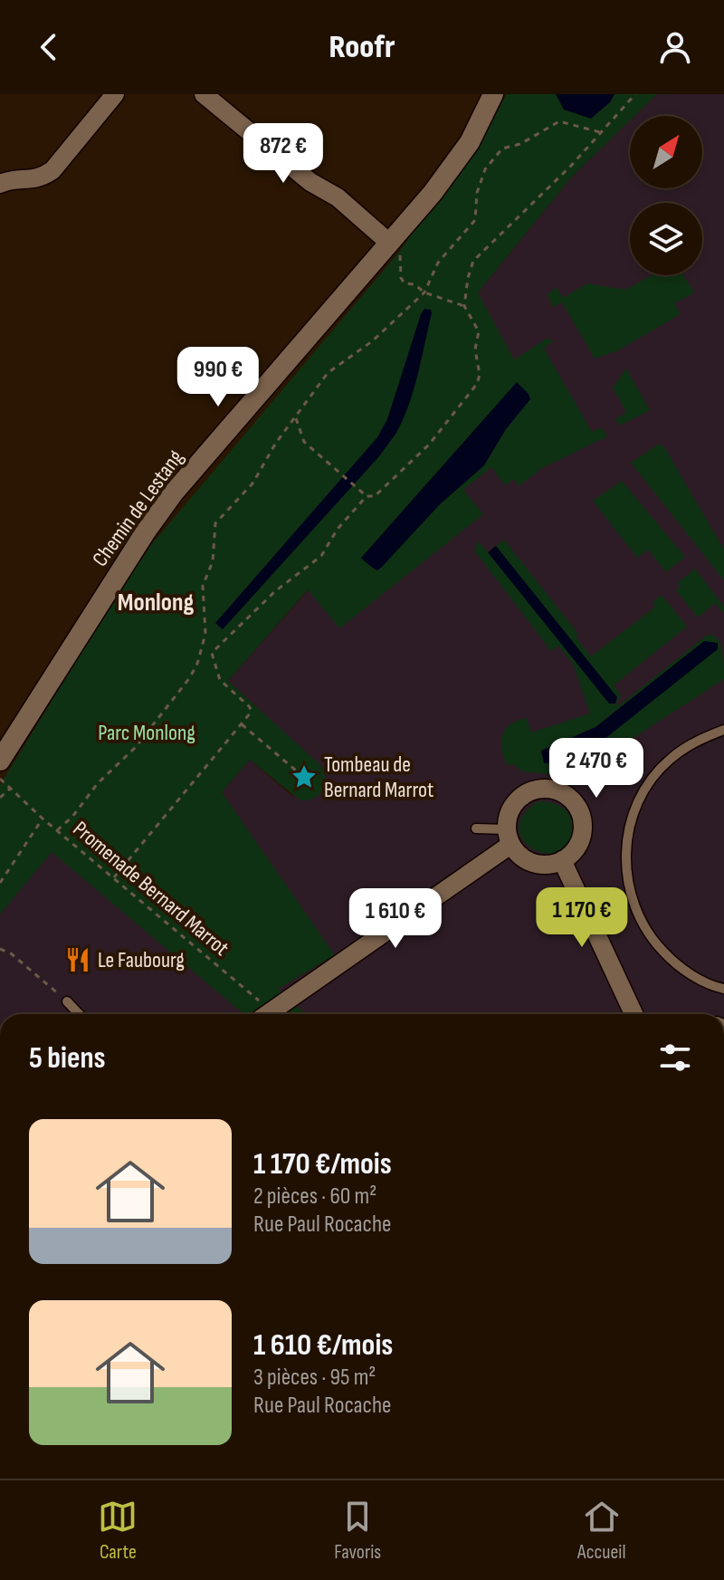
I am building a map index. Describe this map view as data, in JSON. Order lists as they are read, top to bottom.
{
  "streets": {
    "street": ["Chemin de Lestang"],
    "path": ["Promenade Bernard Marrot"]
  },
  "districts": ["Monlong"],
  "parks": ["Parc Monlong"],
  "places": {
    "place": ["Tombeau de Bernard Marrot"],
    "restaurant": ["Le Faubourg"]
  },
  "north": "top right",
  "page": {
    "header": "Roofr",
    "price": [
      "872 €",
      "990 €",
      "2 470 €",
      "1 170 €",
      "1 610 €"
    ],
    "heading": "5 biens",
    "list": [
      {
        "name": "1 170 €/mois",
        "note": "2 pièces · 60 m² · Rue Paul Rocache"
      },
      {
        "name": "1 610 €/mois",
        "note": "3 pièces · 95 m² · Rue Paul Rocache"
      }
    ],
    "tabs": ["Carte", "Favoris", "Accueil"]
  }
}
